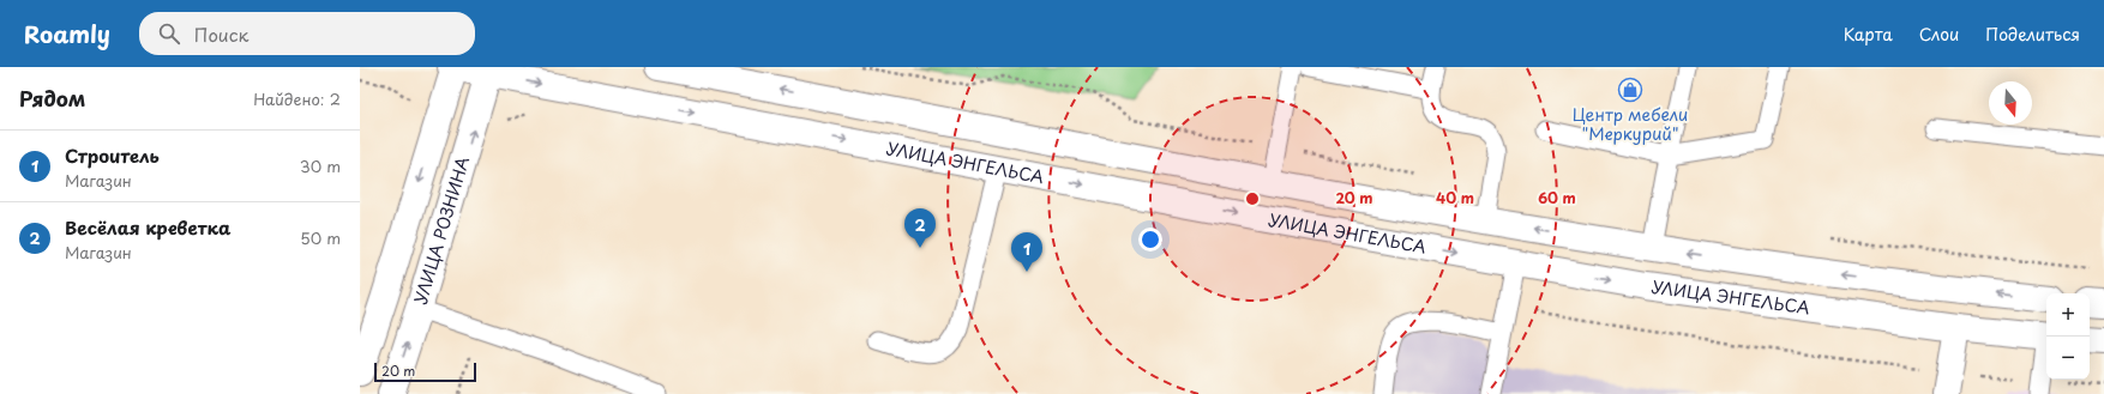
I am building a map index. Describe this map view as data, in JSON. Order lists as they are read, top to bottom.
{
  "streets": {
    "main road": ["УЛИЦА ЭНГЕЛЬСА", "УЛИЦА РОЗНИНА"]
  },
  "crossings": [
    ["УЛИЦА ЭНГЕЛЬСА", "УЛИЦА РОЗНИНА"]
  ],
  "places": {
    "shop": ["Центр мебели \"Меркурий\""]
  },
  "scale_bar": "20 m",
  "north": "bottom",
  "page": {
    "header": "Roamly",
    "search": "Поиск",
    "nav": ["Карта", "Слои", "Поделиться"],
    "heading": ["Рядом", "Найдено: 2"],
    "list": [
      {
        "mark": "1",
        "name": "Строитель",
        "note": "Магазин",
        "value": "30 m"
      },
      {
        "mark": "2",
        "name": "Весёлая креветка",
        "note": "Магазин",
        "value": "50 m"
      }
    ],
    "pins": ["2", "1"],
    "map_buttons": ["+", "−"],
    "scale": "20 m"
  },
  "rings": ["20 m", "40 m", "60 m"]
}
